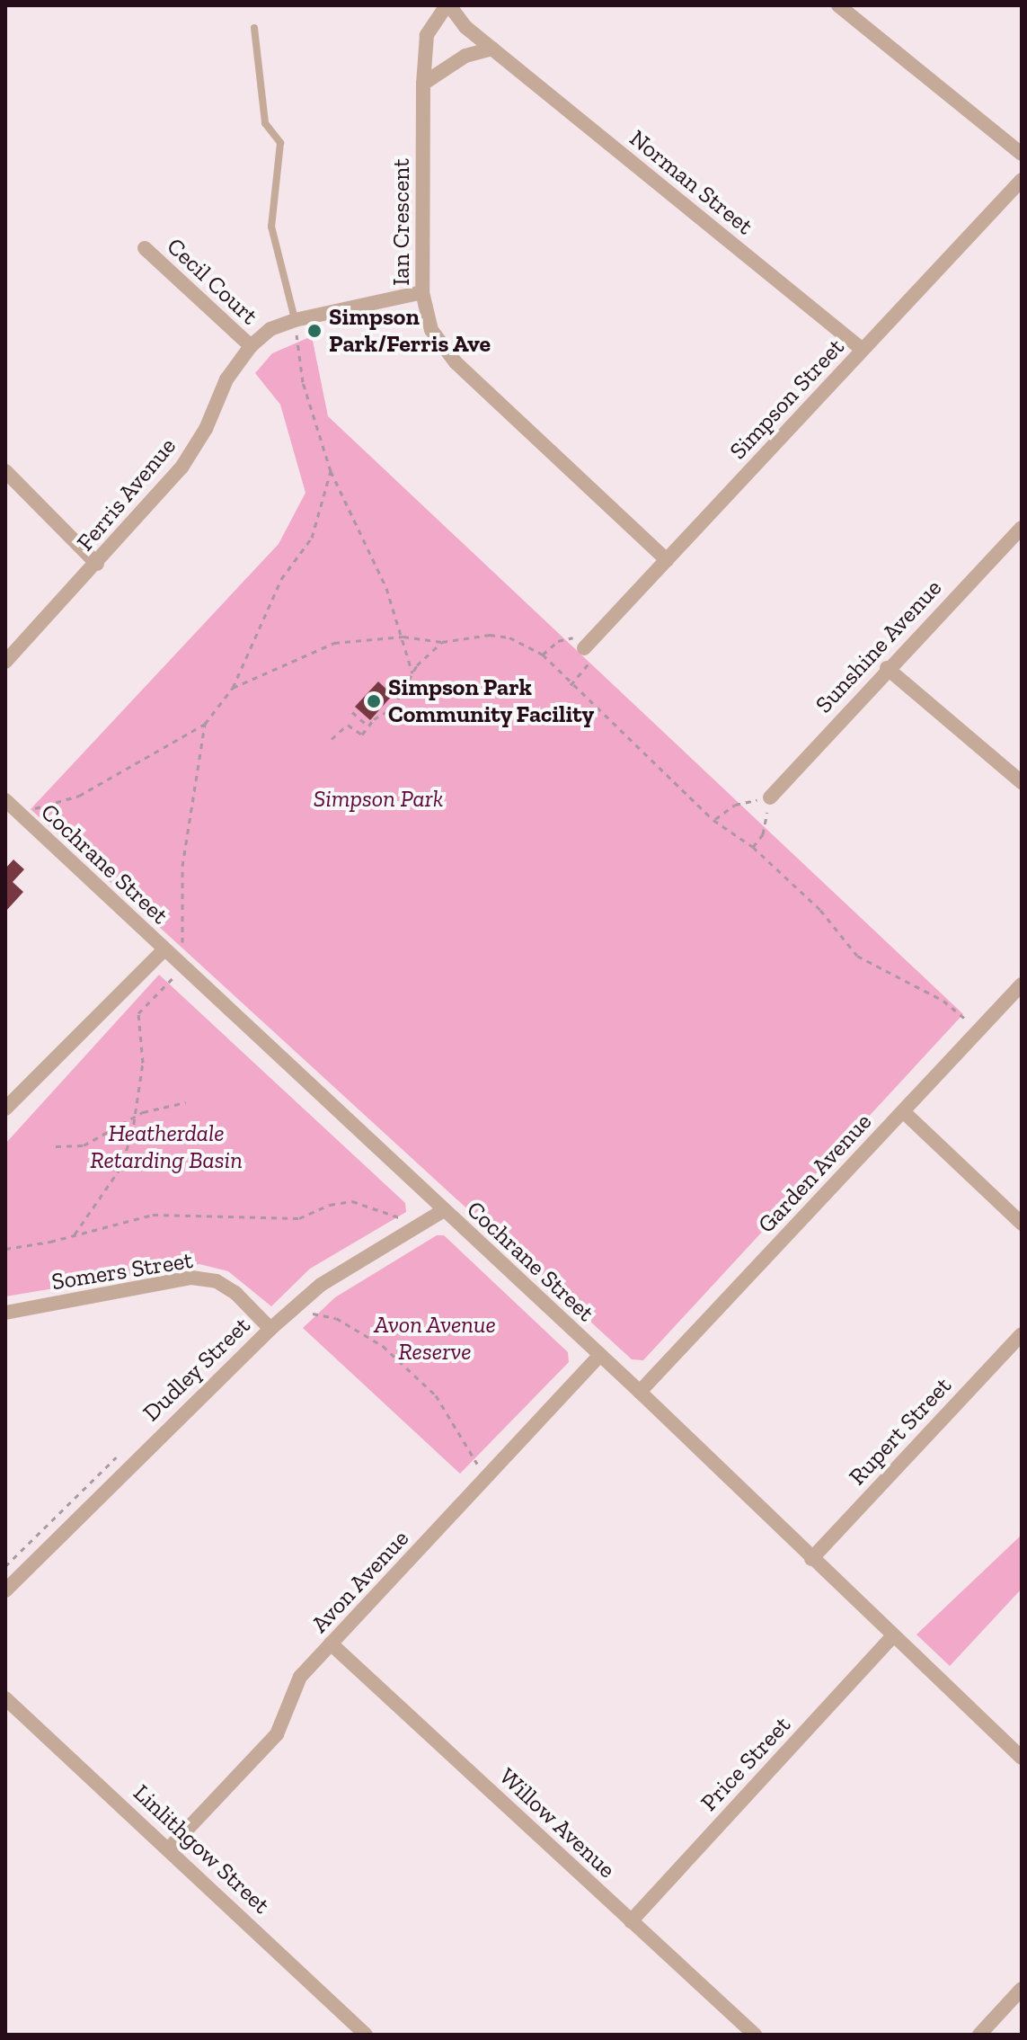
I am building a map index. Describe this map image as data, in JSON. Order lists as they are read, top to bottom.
{
  "streets": {
    "street": [
      "Norman Street",
      "Ian Crescent",
      "Cecil Court",
      "Simpson Street",
      "Ferris Avenue",
      "Sunshine Avenue",
      "Cochrane Street",
      "Garden Avenue",
      "Somers Street",
      "Dudley Street",
      "Rupert Street",
      "Avon Avenue",
      "Price Street",
      "Willow Avenue",
      "Linlithgow Street"
    ]
  },
  "crossings": [
    ["Norman Street", "Ian Crescent"],
    ["Norman Street", "Simpson Street"],
    ["Ian Crescent", "Simpson Street"],
    ["Ian Crescent", "Ferris Avenue"],
    ["Cecil Court", "Ferris Avenue"],
    ["Cochrane Street", "Garden Avenue"],
    ["Cochrane Street", "Dudley Street"],
    ["Cochrane Street", "Rupert Street"],
    ["Cochrane Street", "Avon Avenue"],
    ["Cochrane Street", "Price Street"],
    ["Somers Street", "Dudley Street"],
    ["Avon Avenue", "Willow Avenue"],
    ["Avon Avenue", "Linlithgow Street"],
    ["Price Street", "Willow Avenue"]
  ],
  "parks": ["Simpson Park", "Heatherdale Retarding Basin", "Avon Avenue Reserve"],
  "places": ["Simpson Park/Ferris Ave", "Simpson Park Community Facility"]
}
